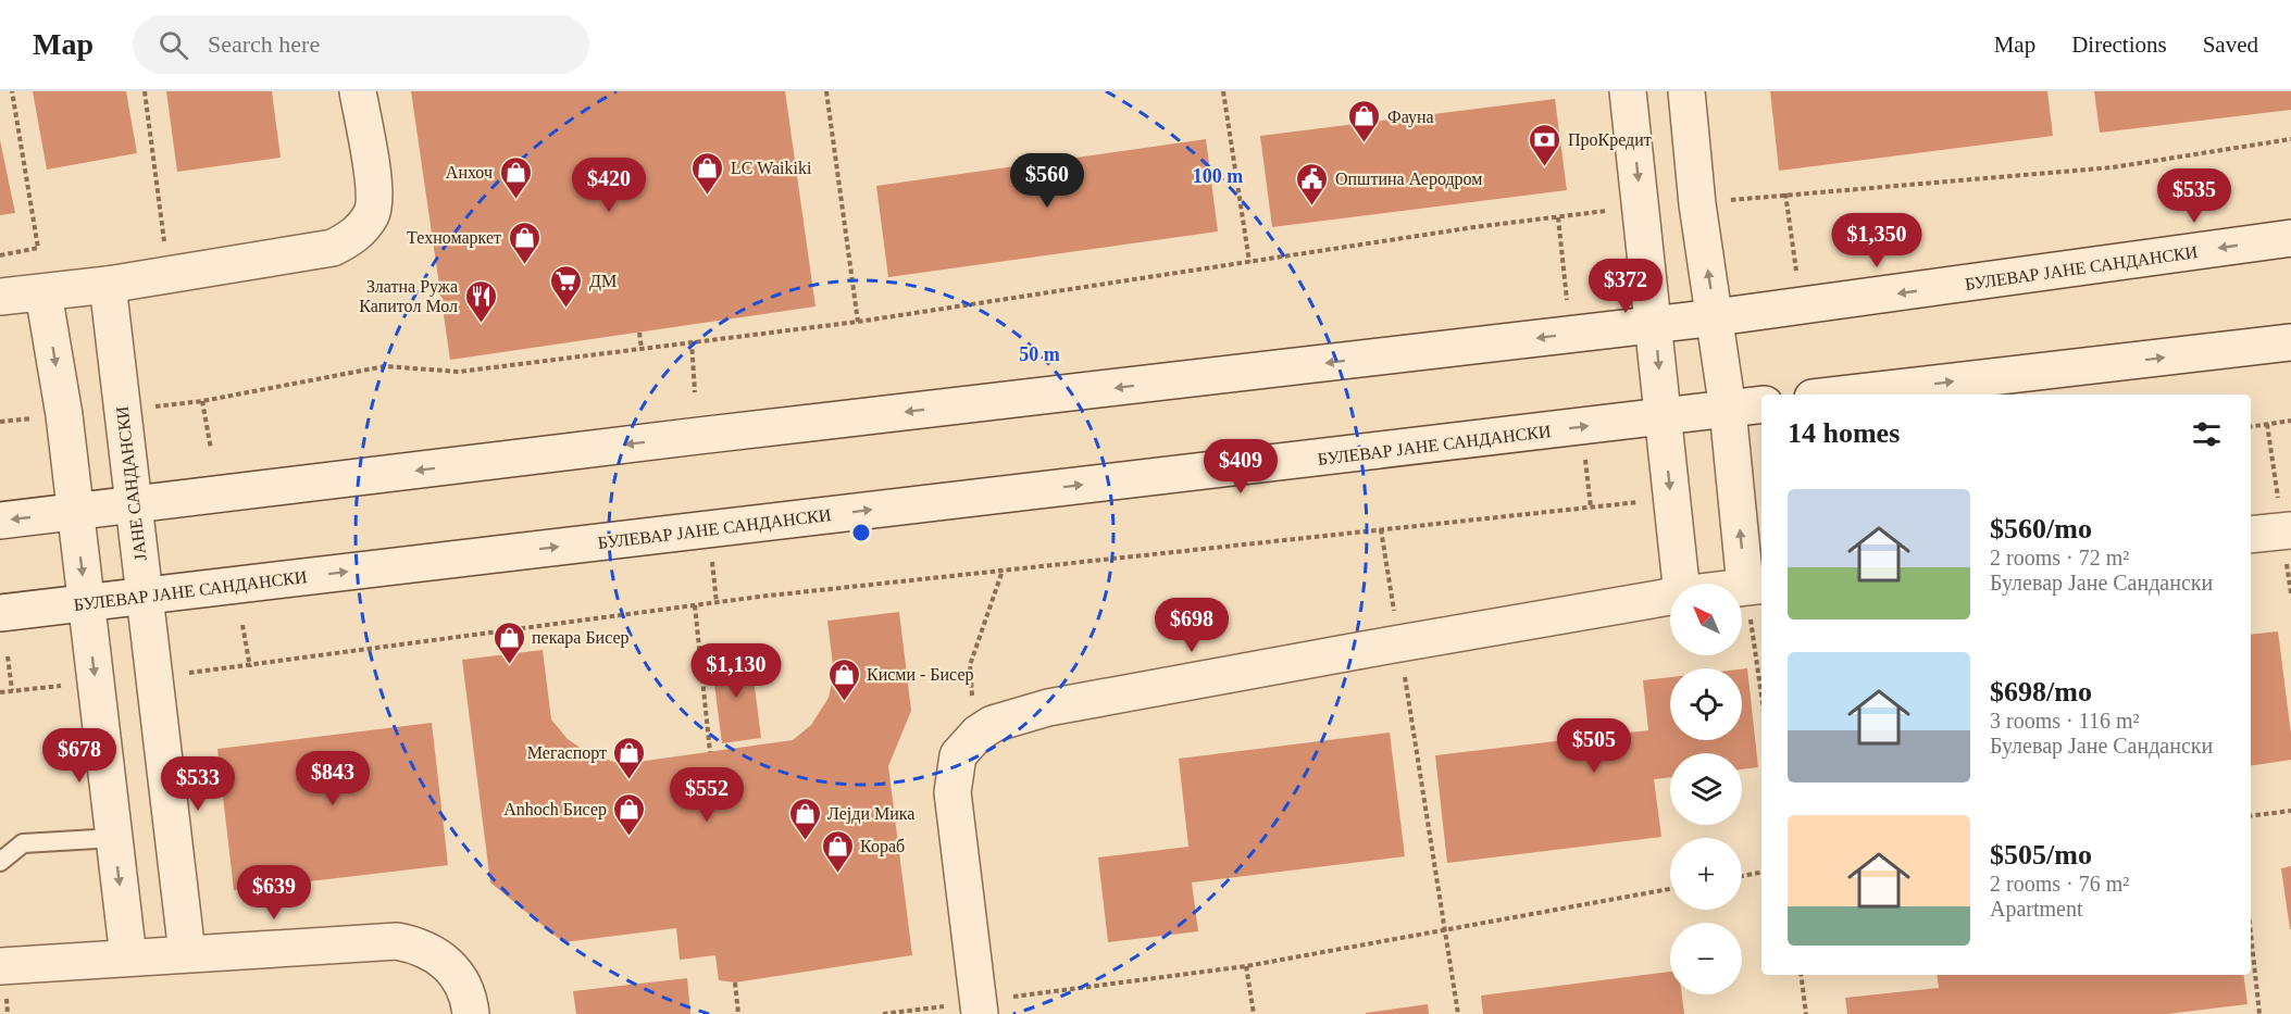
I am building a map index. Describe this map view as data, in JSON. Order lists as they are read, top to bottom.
{
  "streets": {
    "street": ["БУЛЕВАР ЈАНЕ САНДАНСКИ", "ЈАНЕ САНДАНСКИ"]
  },
  "crossings": [
    ["БУЛЕВАР ЈАНЕ САНДАНСКИ", "ЈАНЕ САНДАНСКИ"]
  ],
  "places": {
    "shop": [
      "Фауна",
      "LC Waikiki",
      "Анхоч",
      "Техномаркет",
      "пекара Бисер",
      "Кисми - Бисер",
      "Мегаспорт",
      "Anhoch Бисер",
      "Лејди Мика",
      "Кораб"
    ],
    "bank": ["ПроКредит"],
    "public building": ["Општина Аеродром"],
    "supermarket": ["ДМ"],
    "restaurant": ["Златна Ружа Капитол Мол"]
  },
  "north": "top left",
  "page": {
    "header": "Map",
    "search": "Search here",
    "nav": ["Map", "Directions", "Saved"],
    "price": [
      "$560",
      "$420",
      "$535",
      "$1,350",
      "$372",
      "$409",
      "$698",
      "$1,130",
      "$505",
      "$678",
      "$843",
      "$533",
      "$552",
      "$639"
    ],
    "heading": "14 homes",
    "list": [
      {
        "name": "$560/mo",
        "note": "2 rooms · 72 m² · Булевар Јане Сандански"
      },
      {
        "name": "$698/mo",
        "note": "3 rooms · 116 m² · Булевар Јане Сандански"
      },
      {
        "name": "$505/mo",
        "note": "2 rooms · 76 m² · Apartment"
      }
    ],
    "map_buttons": ["+", "−"]
  },
  "rings": ["100 m", "50 m"]
}
